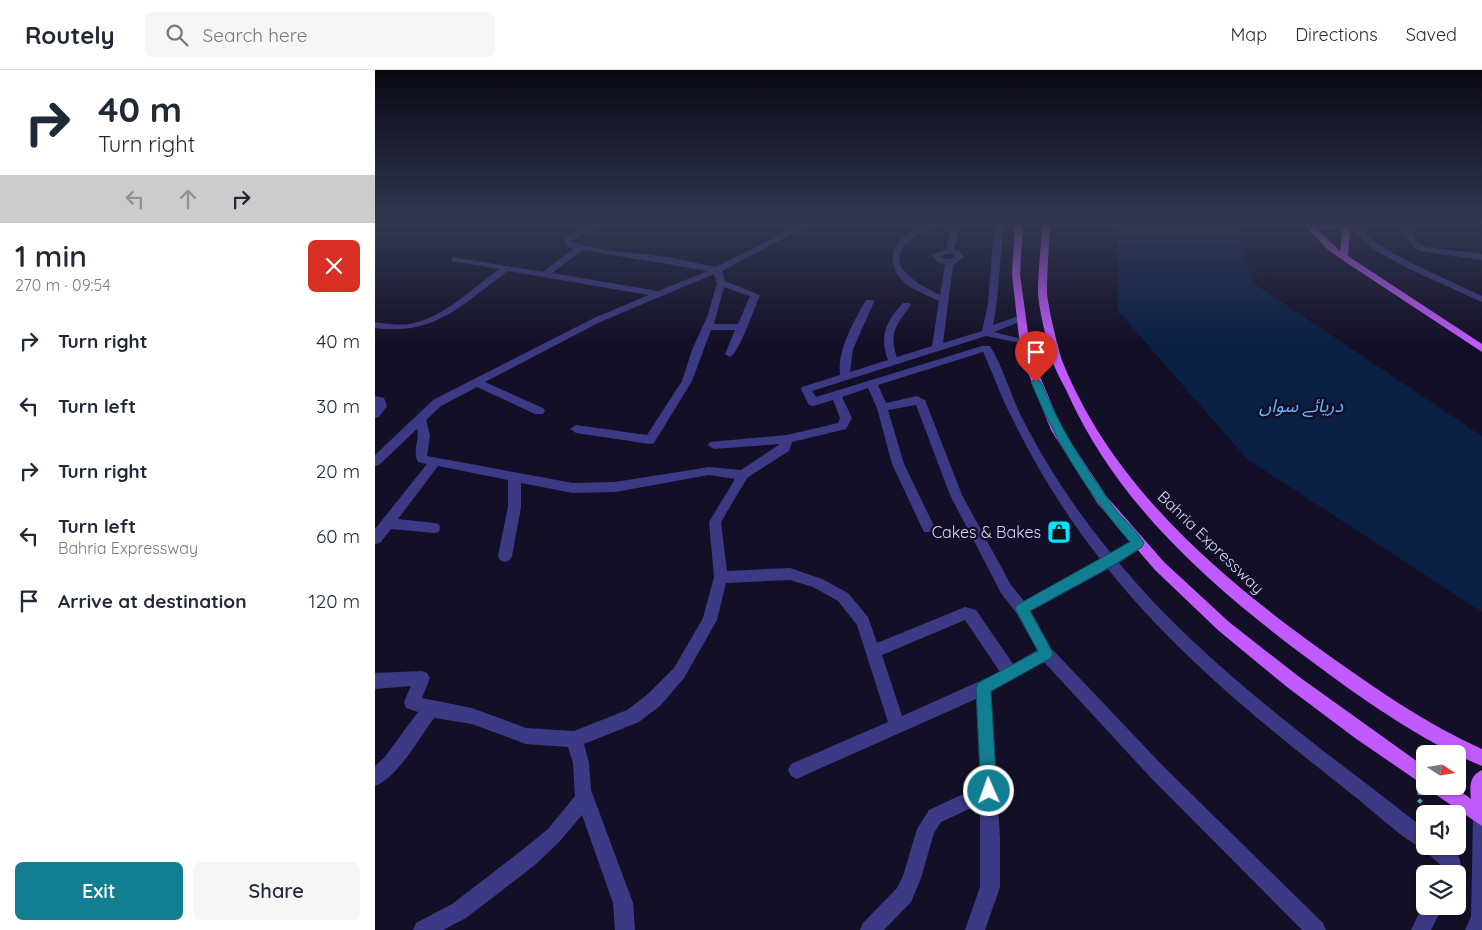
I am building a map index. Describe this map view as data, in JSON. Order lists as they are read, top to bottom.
{
  "streets": {
    "main road": ["Bahria Expressway"]
  },
  "water": ["دریائے سواں"],
  "places": {
    "shop": ["Cakes & Bakes"]
  },
  "north": "right",
  "page": {
    "header": "Routely",
    "search": "Search here",
    "nav": ["Map", "Directions", "Saved"],
    "turn": ["40 m", "Turn right"],
    "heading": ["1 min", "270 m · 09:54"],
    "list": [
      {
        "name": "Turn right",
        "value": "40 m"
      },
      {
        "name": "Turn left",
        "value": "30 m"
      },
      {
        "name": "Turn right",
        "value": "20 m"
      },
      {
        "name": "Turn left",
        "note": "Bahria Expressway",
        "value": "60 m"
      },
      {
        "name": "Arrive at destination",
        "value": "120 m"
      }
    ],
    "buttons": ["Exit", "Share"]
  }
}
